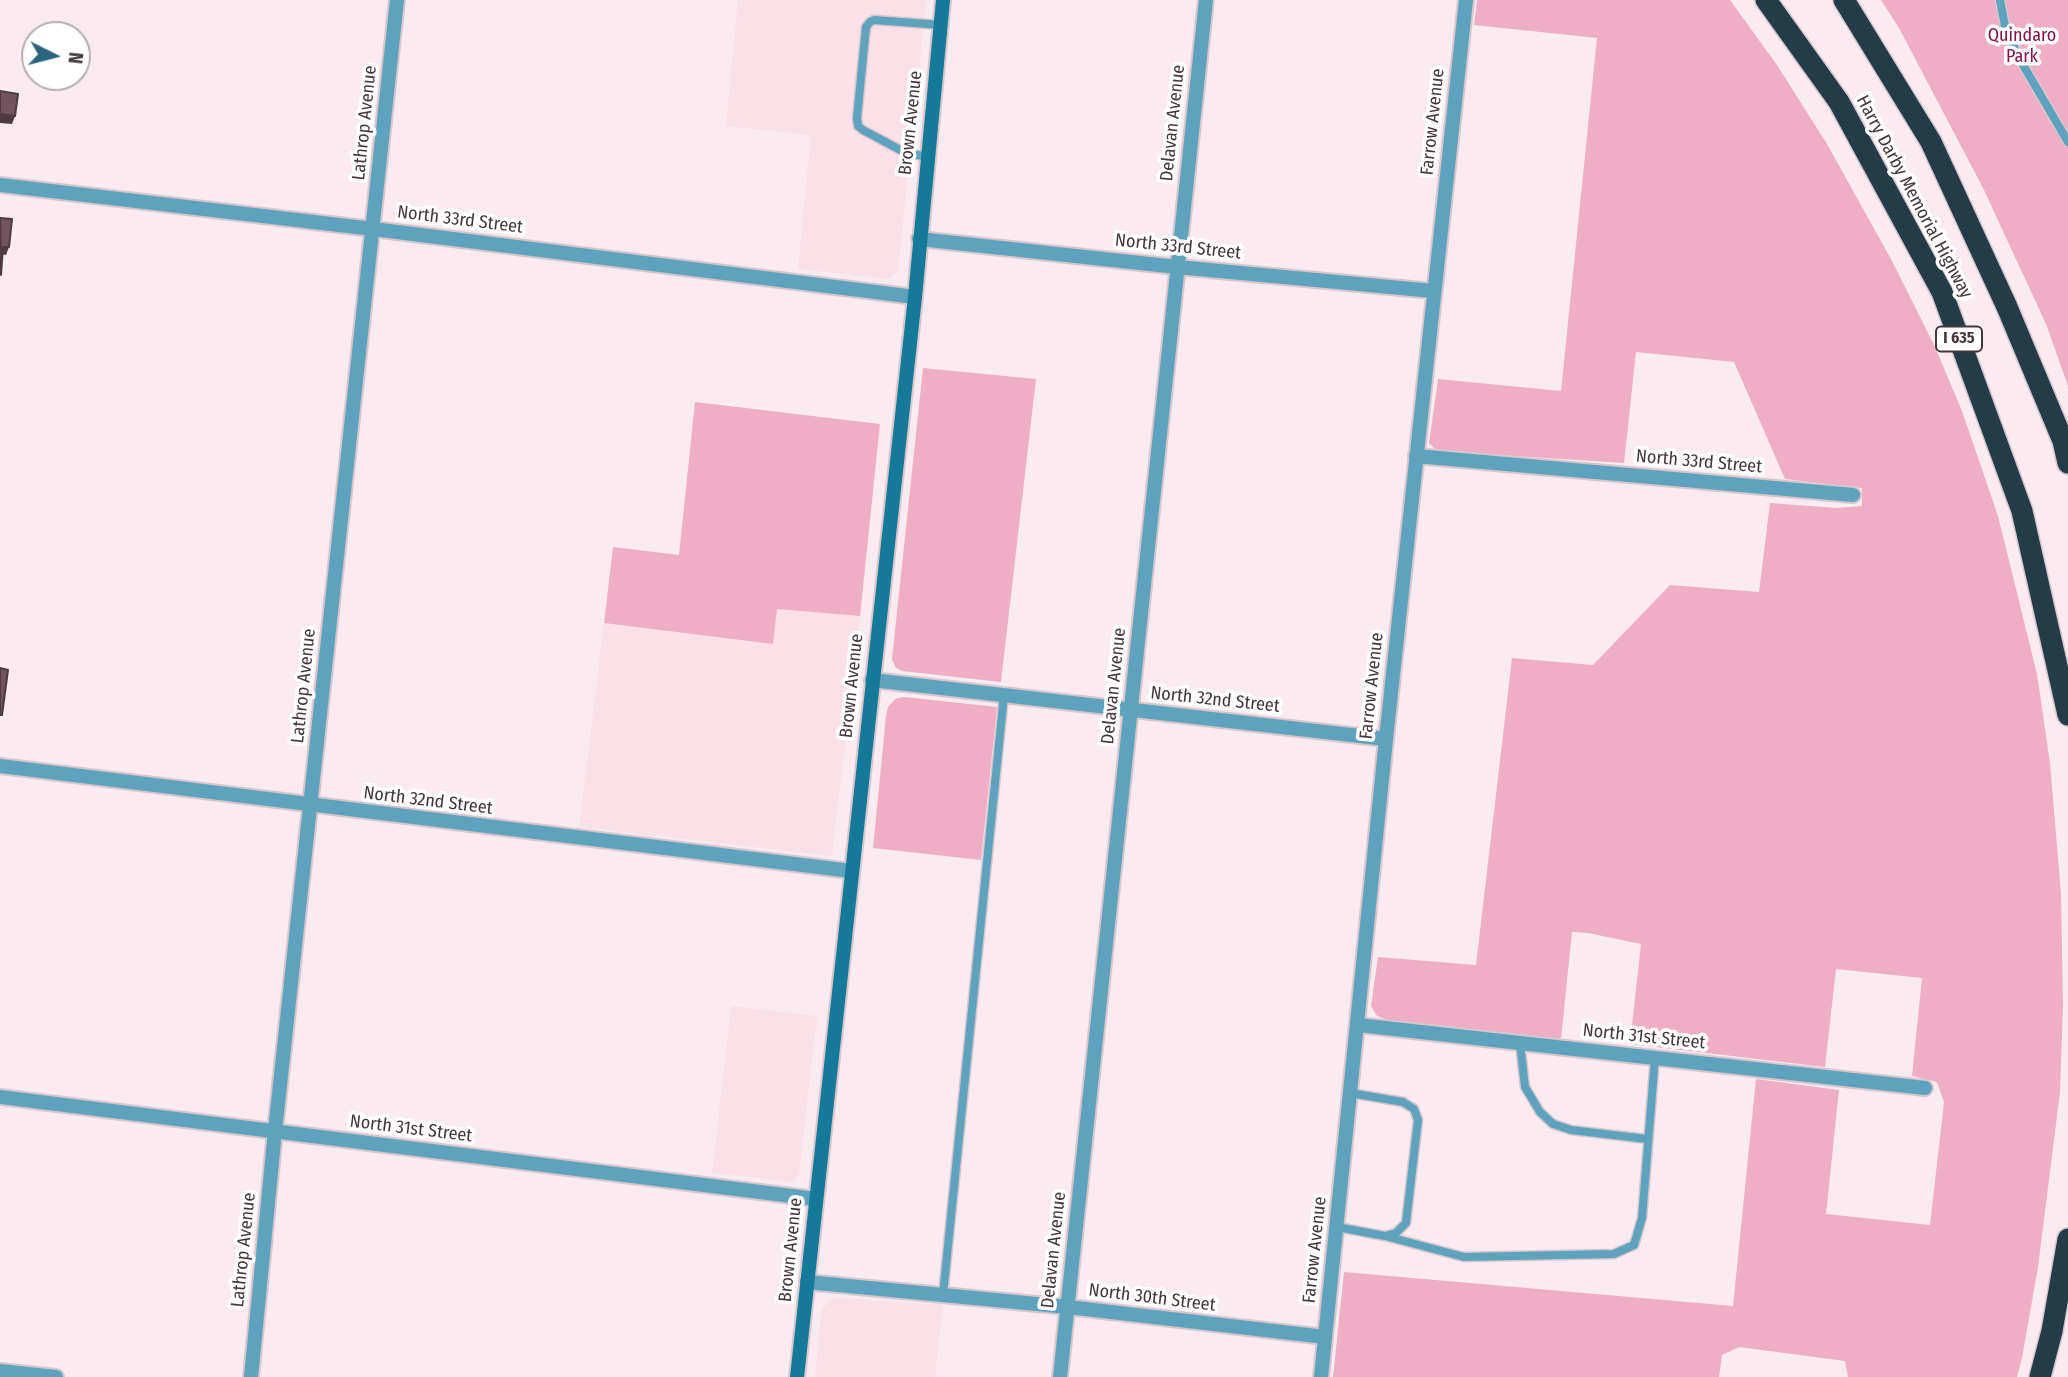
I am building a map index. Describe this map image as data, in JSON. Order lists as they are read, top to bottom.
{
  "streets": {
    "highway": ["Harry Darby Memorial Highway", "I 635"],
    "main road": ["Brown Avenue"],
    "street": [
      "Farrow Avenue",
      "Lathrop Avenue",
      "Delavan Avenue",
      "North 33rd Street",
      "North 32nd Street",
      "North 31st Street",
      "North 30th Street"
    ]
  },
  "crossings": [
    ["Farrow Avenue", "North 33rd Street"],
    ["Farrow Avenue", "North 32nd Street"],
    ["Farrow Avenue", "North 31st Street"],
    ["Farrow Avenue", "North 30th Street"],
    ["Lathrop Avenue", "North 33rd Street"],
    ["Lathrop Avenue", "North 32nd Street"],
    ["Lathrop Avenue", "North 31st Street"],
    ["Brown Avenue", "North 33rd Street"],
    ["Brown Avenue", "North 32nd Street"],
    ["Brown Avenue", "North 31st Street"],
    ["Brown Avenue", "North 30th Street"],
    ["Delavan Avenue", "North 33rd Street"],
    ["Delavan Avenue", "North 32nd Street"],
    ["Delavan Avenue", "North 30th Street"]
  ],
  "parks": ["Quindaro Park"],
  "north": "right"
}
